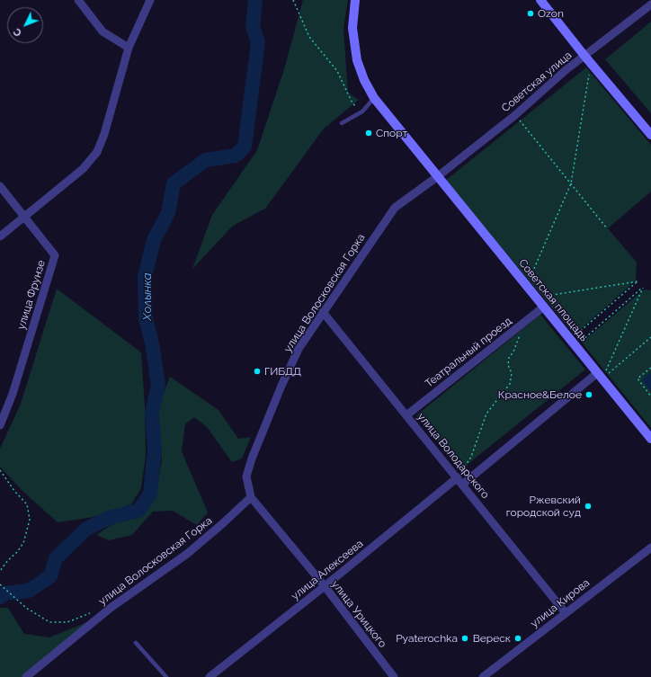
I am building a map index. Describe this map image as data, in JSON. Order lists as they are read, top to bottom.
{
  "streets": {
    "street": [
      "Советская улица",
      "улица Волосковская Горка",
      "улица Фрунзе",
      "Советская площадь",
      "Театральный проезд",
      "улица Володарского",
      "улица Алексеева",
      "улица Кирова",
      "улица Урицкого"
    ]
  },
  "crossings": [
    ["Советская улица", "улица Волосковская Горка"],
    ["Советская улица", "Советская площадь"],
    ["улица Волосковская Горка", "Советская площадь"],
    ["улица Волосковская Горка", "улица Володарского"],
    ["улица Волосковская Горка", "улица Урицкого"],
    ["Советская площадь", "Театральный проезд"],
    ["Советская площадь", "улица Алексеева"],
    ["Театральный проезд", "улица Володарского"],
    ["улица Володарского", "улица Алексеева"],
    ["улица Володарского", "улица Кирова"],
    ["улица Алексеева", "улица Урицкого"]
  ],
  "water": ["Холынка"],
  "places": [
    "Ozon",
    "Спорт",
    "ГИБДД",
    "Красное&Белое",
    "Ржевский городской суд",
    "Pyaterochka",
    "Вереск"
  ],
  "north": "bottom left"
}
